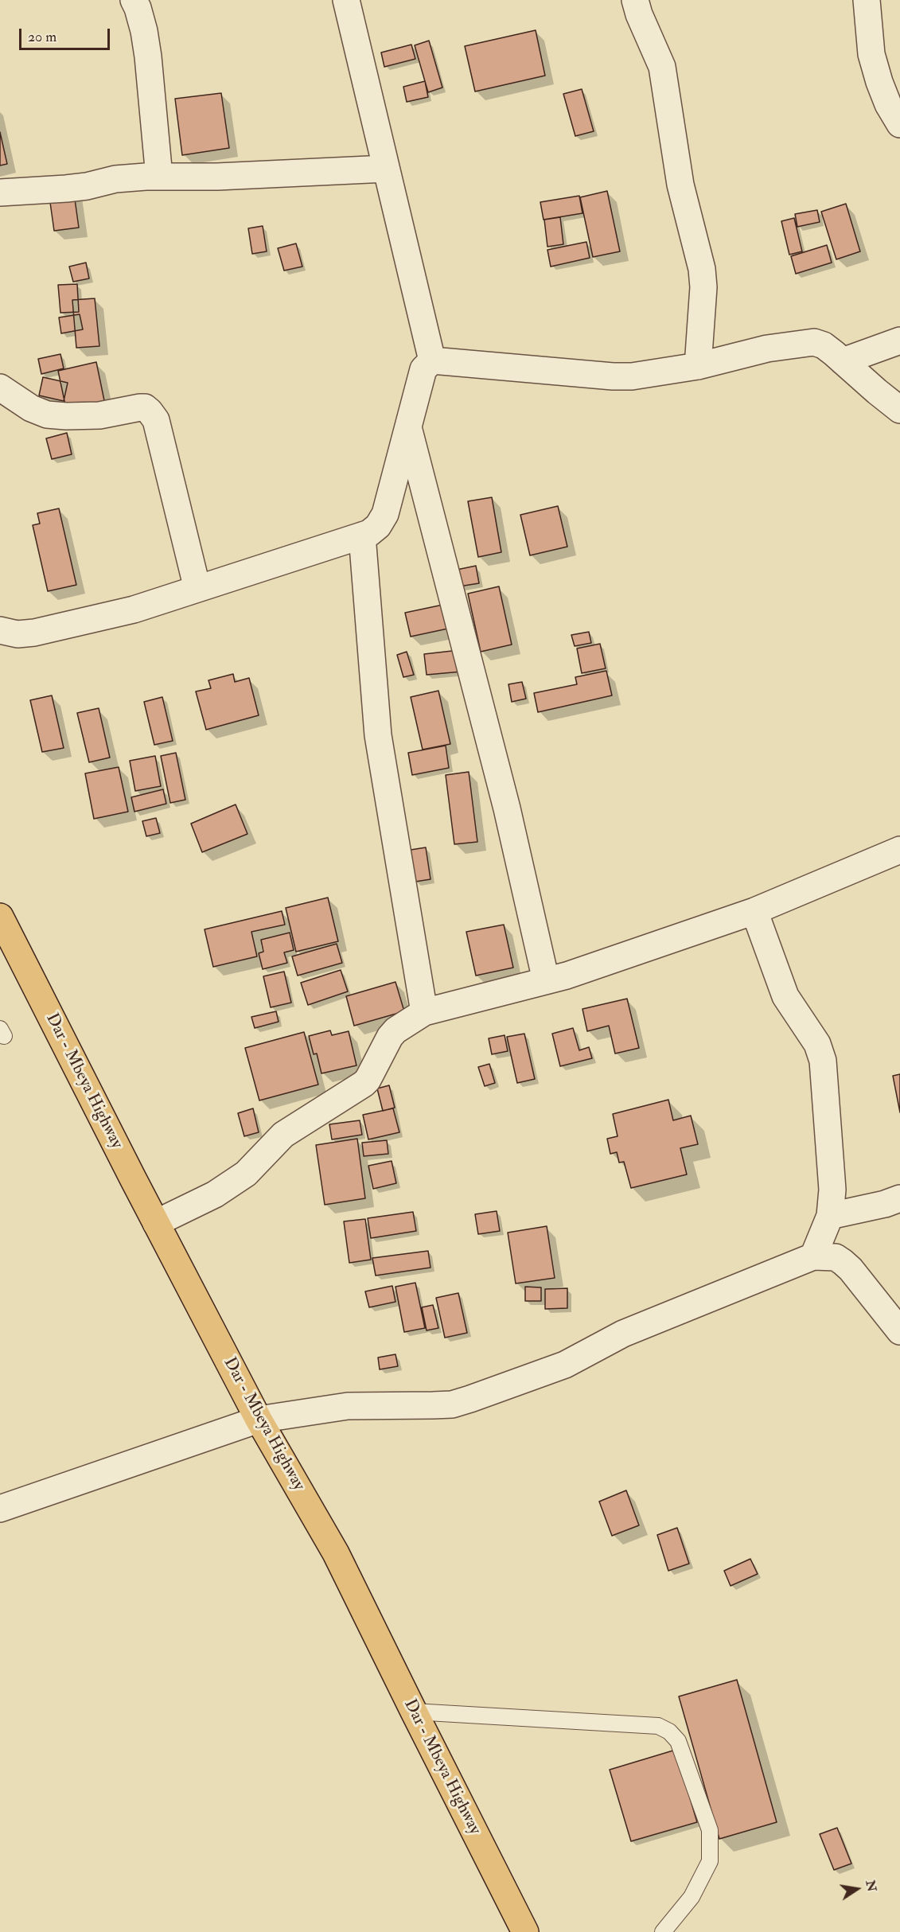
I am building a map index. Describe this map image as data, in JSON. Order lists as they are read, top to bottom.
{
  "streets": {
    "highway": ["Dar - Mbeya Highway"]
  },
  "scale_bar": "20 m",
  "north": "right"
}
